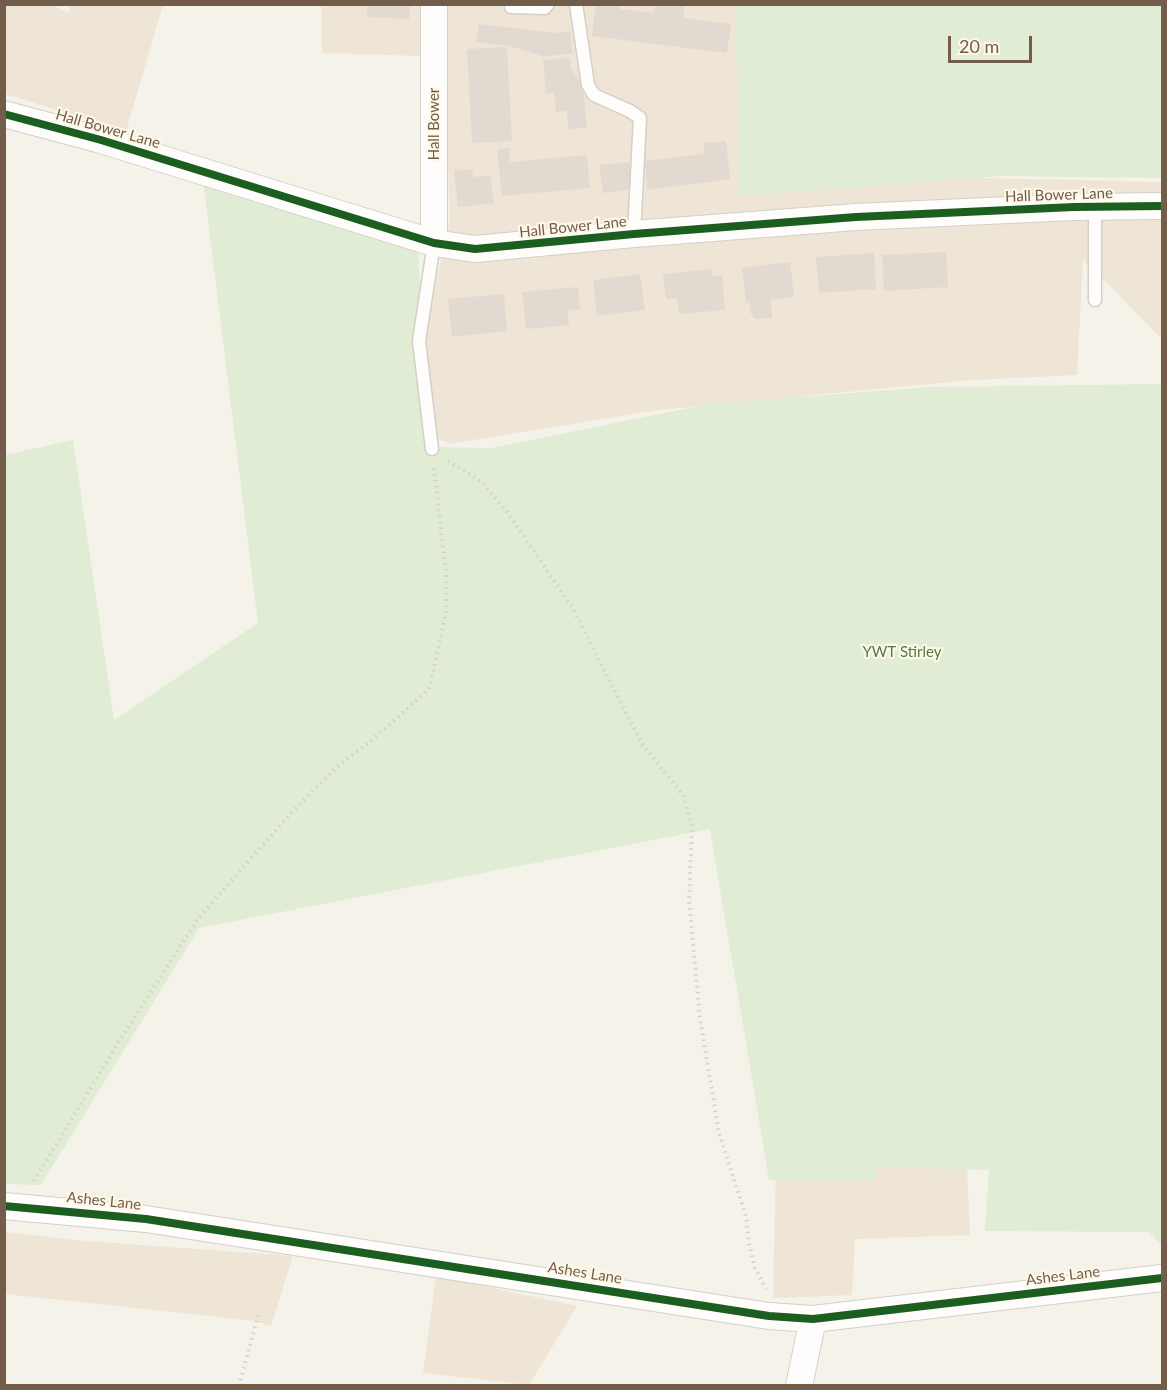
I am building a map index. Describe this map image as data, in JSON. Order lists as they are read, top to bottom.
{
  "streets": {
    "street": ["Hall Bower", "Hall Bower Lane", "Ashes Lane"]
  },
  "crossings": [
    ["Hall Bower", "Hall Bower Lane"]
  ],
  "parks": ["YWT Stirley"],
  "scale_bar": "20 m"
}
